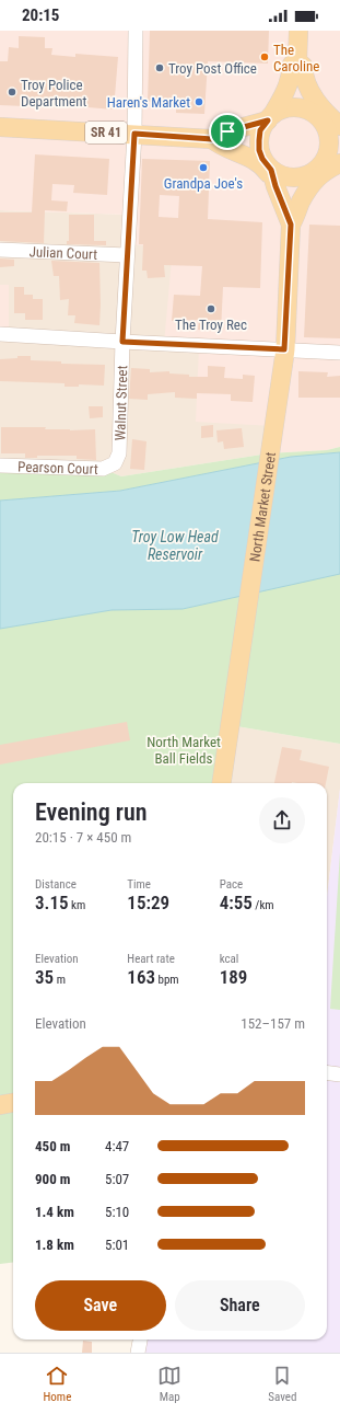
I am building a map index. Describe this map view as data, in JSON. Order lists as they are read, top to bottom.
{
  "streets": {
    "main road": ["SR 41", "North Market Street"],
    "street": ["Julian Court", "Walnut Street", "Pearson Court"]
  },
  "crossings": [
    ["SR 41", "Walnut Street"],
    ["Julian Court", "Walnut Street"],
    ["Walnut Street", "Pearson Court"]
  ],
  "water": ["Troy Low Head Reservoir"],
  "parks": ["North Market Ball Fields"],
  "places": [
    "The Caroline",
    "Troy Post Office",
    "Troy Police Department",
    "Haren's Market",
    "Grandpa Joe's",
    "The Troy Rec"
  ],
  "page": {
    "status": "20:15",
    "heading": ["Evening run", "20:15 · 7 × 450 m"],
    "stats": [
      ["Distance", "3.15 km"],
      ["Time", "15:29"],
      ["Pace", "4:55 /km"],
      ["Elevation", "35 m"],
      ["Heart rate", "163 bpm"],
      ["kcal", "189"]
    ],
    "chart": ["Elevation", "152–157 m"],
    "list": [
      {
        "name": "450 m",
        "note": "4:47"
      },
      {
        "name": "900 m",
        "note": "5:07"
      },
      {
        "name": "1.4 km",
        "note": "5:10"
      },
      {
        "name": "1.8 km",
        "note": "5:01"
      }
    ],
    "buttons": ["Save", "Share"],
    "tabs": ["Home", "Map", "Saved"]
  }
}
